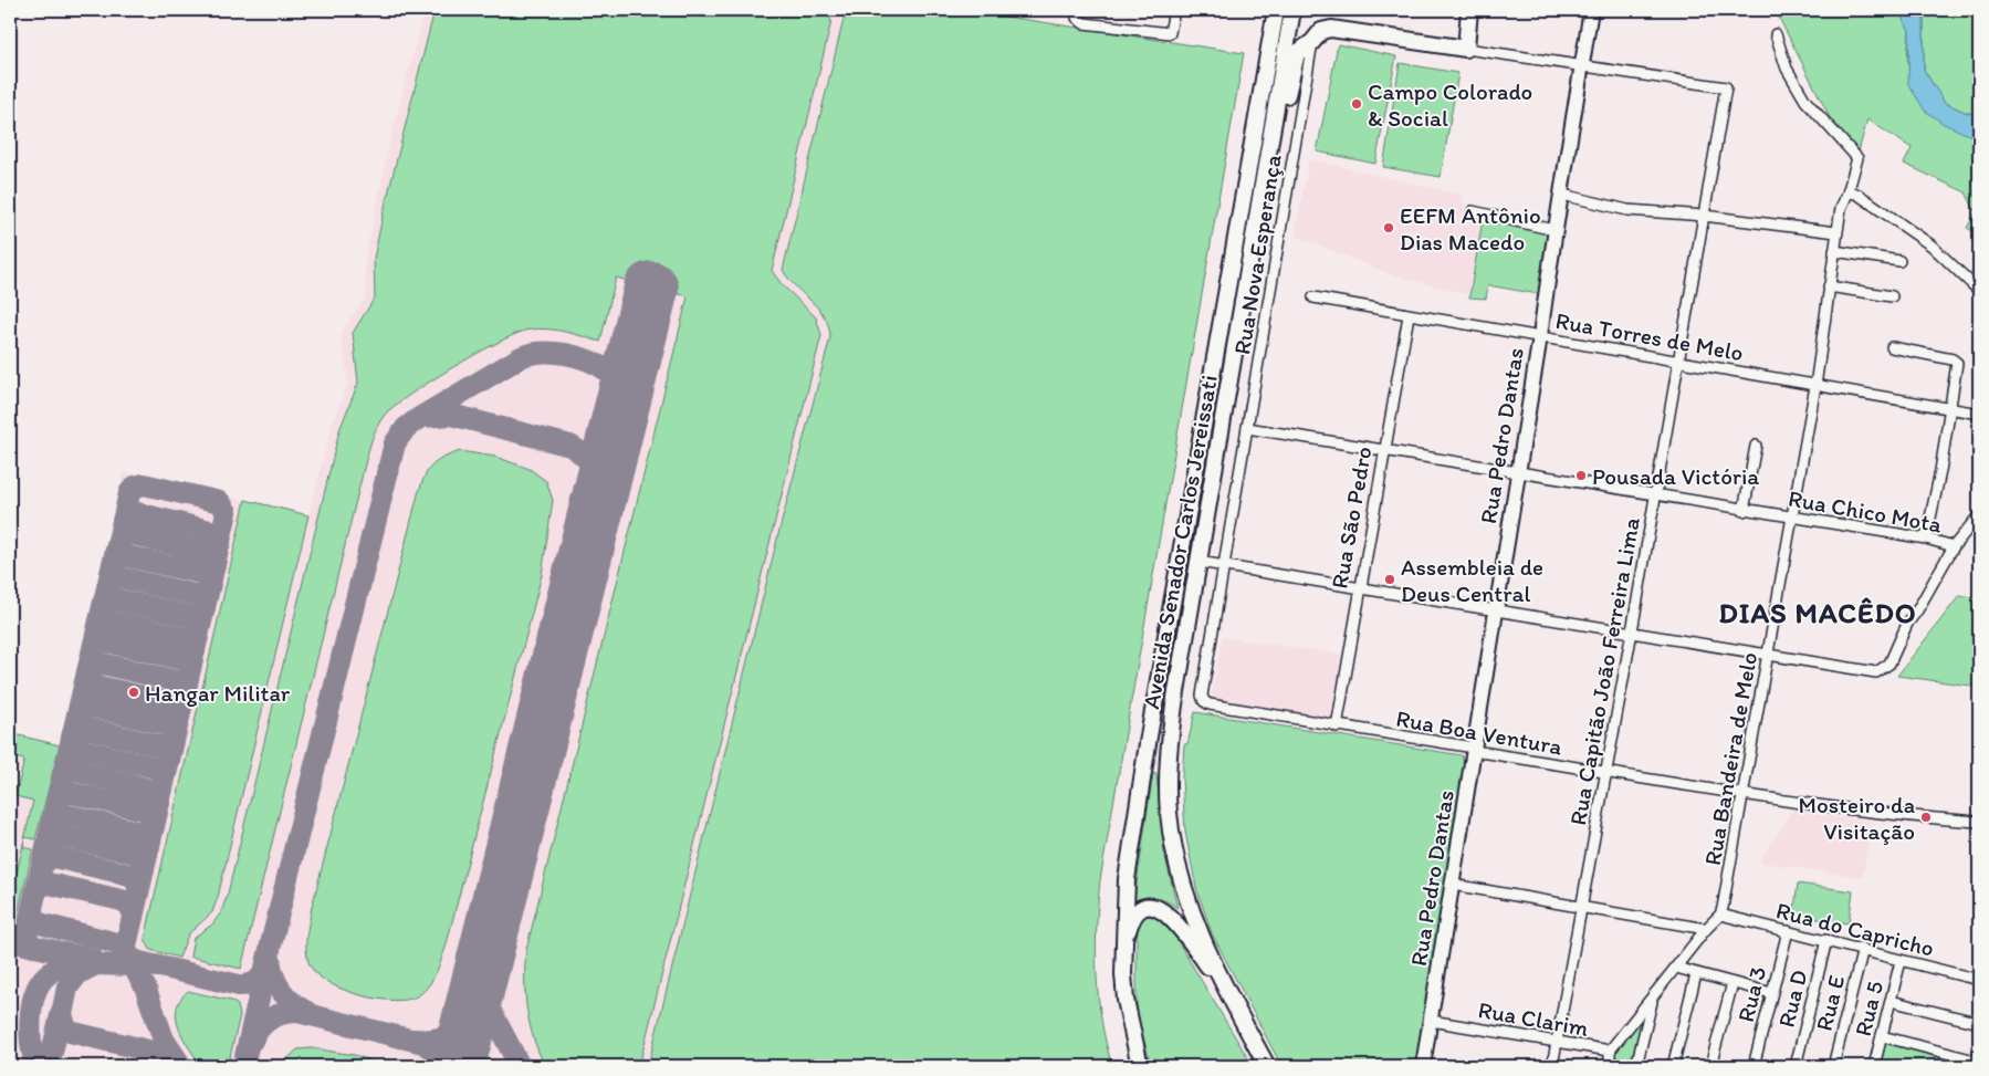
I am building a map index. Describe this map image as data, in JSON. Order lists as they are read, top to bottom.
{
  "streets": {
    "main road": ["Rua Pedro Dantas", "Avenida Senador Carlos Jereissati"],
    "street": [
      "Rua Nova Esperança",
      "Rua Torres de Melo",
      "Rua Chico Mota",
      "Rua São Pedro",
      "Rua Capitão João Ferreira Lima",
      "Rua Boa Ventura",
      "Rua Bandeira de Melo",
      "Rua do Capricho",
      "Rua 3",
      "Rua D",
      "Rua E",
      "Rua 5",
      "Rua Clarim"
    ]
  },
  "crossings": [
    ["Rua Nova Esperança", "Rua Chico Mota"],
    ["Rua Nova Esperança", "Rua Boa Ventura"],
    ["Rua Torres de Melo", "Rua Pedro Dantas"],
    ["Rua Torres de Melo", "Rua São Pedro"],
    ["Rua Torres de Melo", "Rua Capitão João Ferreira Lima"],
    ["Rua Torres de Melo", "Rua Bandeira de Melo"],
    ["Rua Pedro Dantas", "Rua Chico Mota"],
    ["Rua Pedro Dantas", "Rua Capitão João Ferreira Lima"],
    ["Rua Pedro Dantas", "Rua Boa Ventura"],
    ["Rua Pedro Dantas", "Rua Clarim"],
    ["Rua Chico Mota", "Rua São Pedro"],
    ["Rua Chico Mota", "Rua Capitão João Ferreira Lima"],
    ["Rua Chico Mota", "Rua Bandeira de Melo"],
    ["Rua São Pedro", "Rua Boa Ventura"],
    ["Rua Capitão João Ferreira Lima", "Rua Boa Ventura"],
    ["Rua Capitão João Ferreira Lima", "Rua Clarim"],
    ["Rua Boa Ventura", "Rua Bandeira de Melo"],
    ["Rua Bandeira de Melo", "Rua do Capricho"],
    ["Rua do Capricho", "Rua 3"],
    ["Rua do Capricho", "Rua D"],
    ["Rua do Capricho", "Rua E"],
    ["Rua do Capricho", "Rua 5"]
  ],
  "districts": ["DIAS MACÊDO"],
  "places": [
    "Campo Colorado & Social",
    "EEFM Antônio Dias Macedo",
    "Pousada Victória",
    "Assembleia de Deus Central",
    "Hangar Militar",
    "Mosteiro da Visitação"
  ]
}
